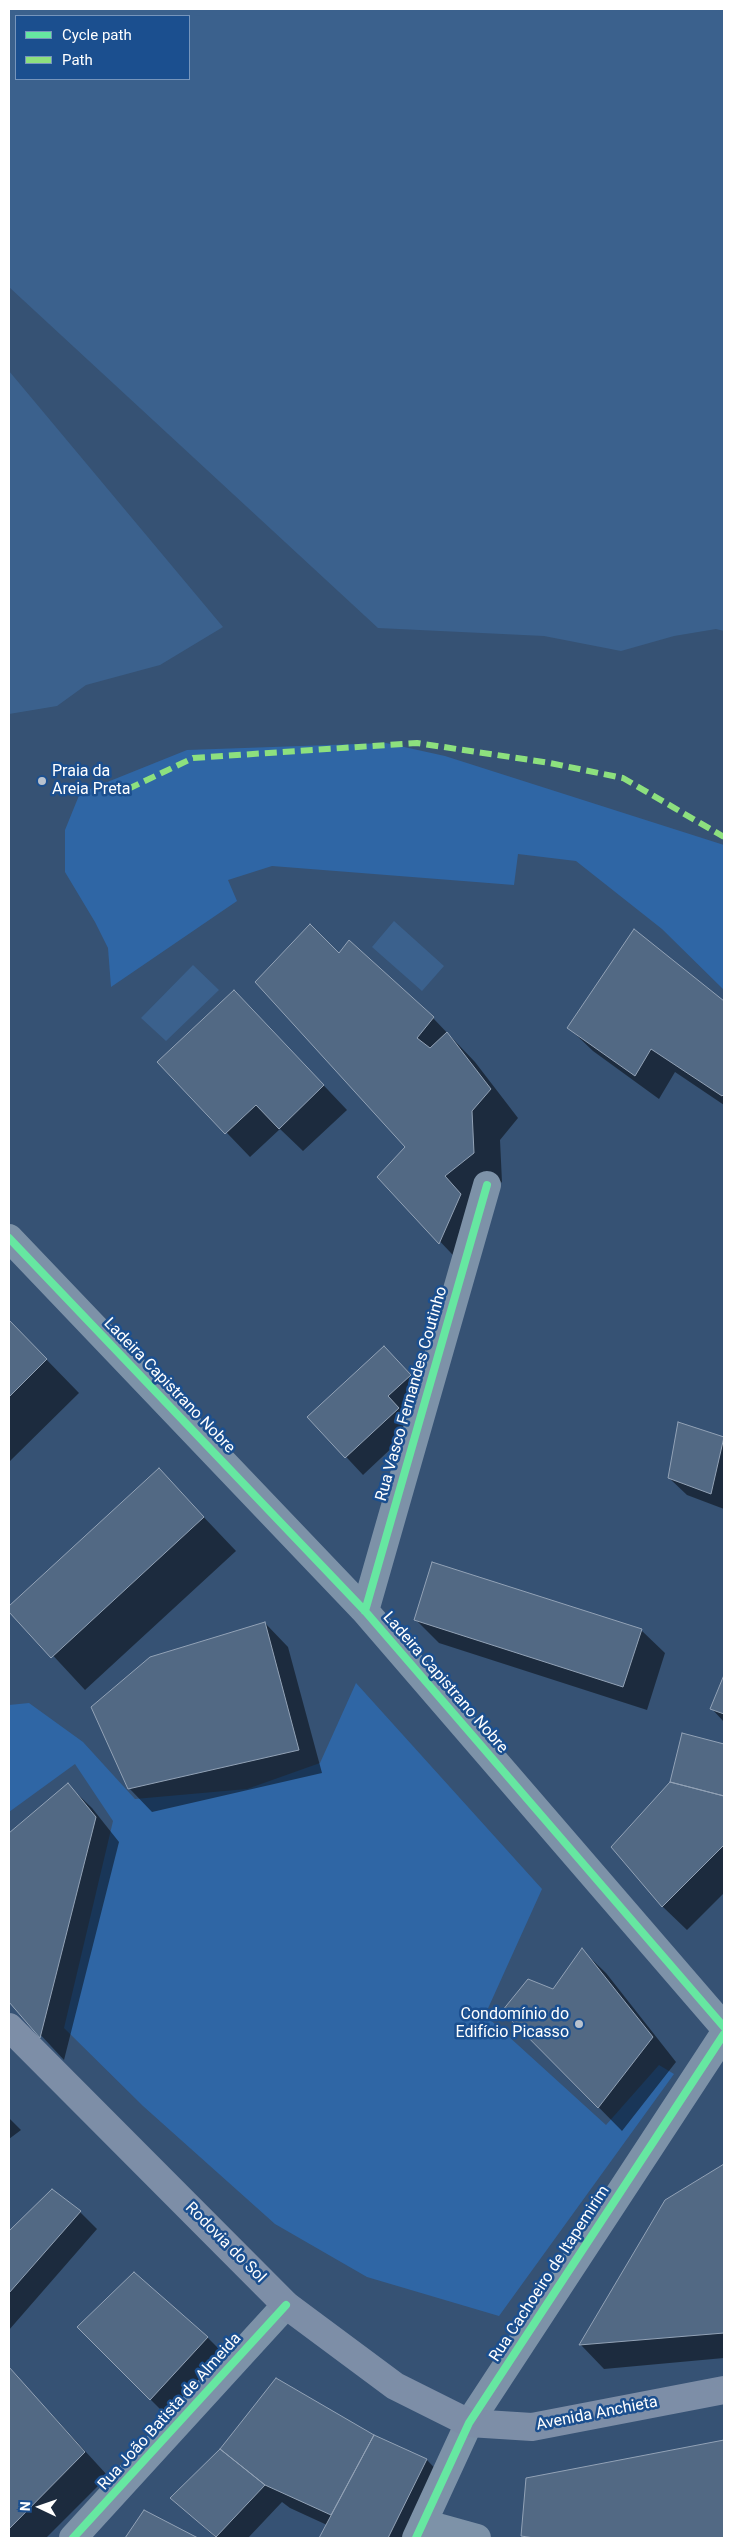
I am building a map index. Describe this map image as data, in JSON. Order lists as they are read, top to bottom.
{
  "streets": {
    "main road": ["Rodovia do Sol", "Avenida Anchieta"],
    "street": [
      "Ladeira Capistrano Nobre",
      "Rua Vasco Fernandes Coutinho",
      "Rua Cachoeiro de Itapemirim",
      "Rua João Batista de Almeida"
    ]
  },
  "crossings": [
    ["Ladeira Capistrano Nobre", "Rua Vasco Fernandes Coutinho"],
    ["Rodovia do Sol", "Rua Cachoeiro de Itapemirim"],
    ["Rodovia do Sol", "Rua João Batista de Almeida"],
    ["Rodovia do Sol", "Avenida Anchieta"],
    ["Rua Cachoeiro de Itapemirim", "Avenida Anchieta"]
  ],
  "places": ["Praia da Areia Preta", "Condomínio do Edifício Picasso"],
  "legend": ["Cycle path", "Path"],
  "north": "left"
}
